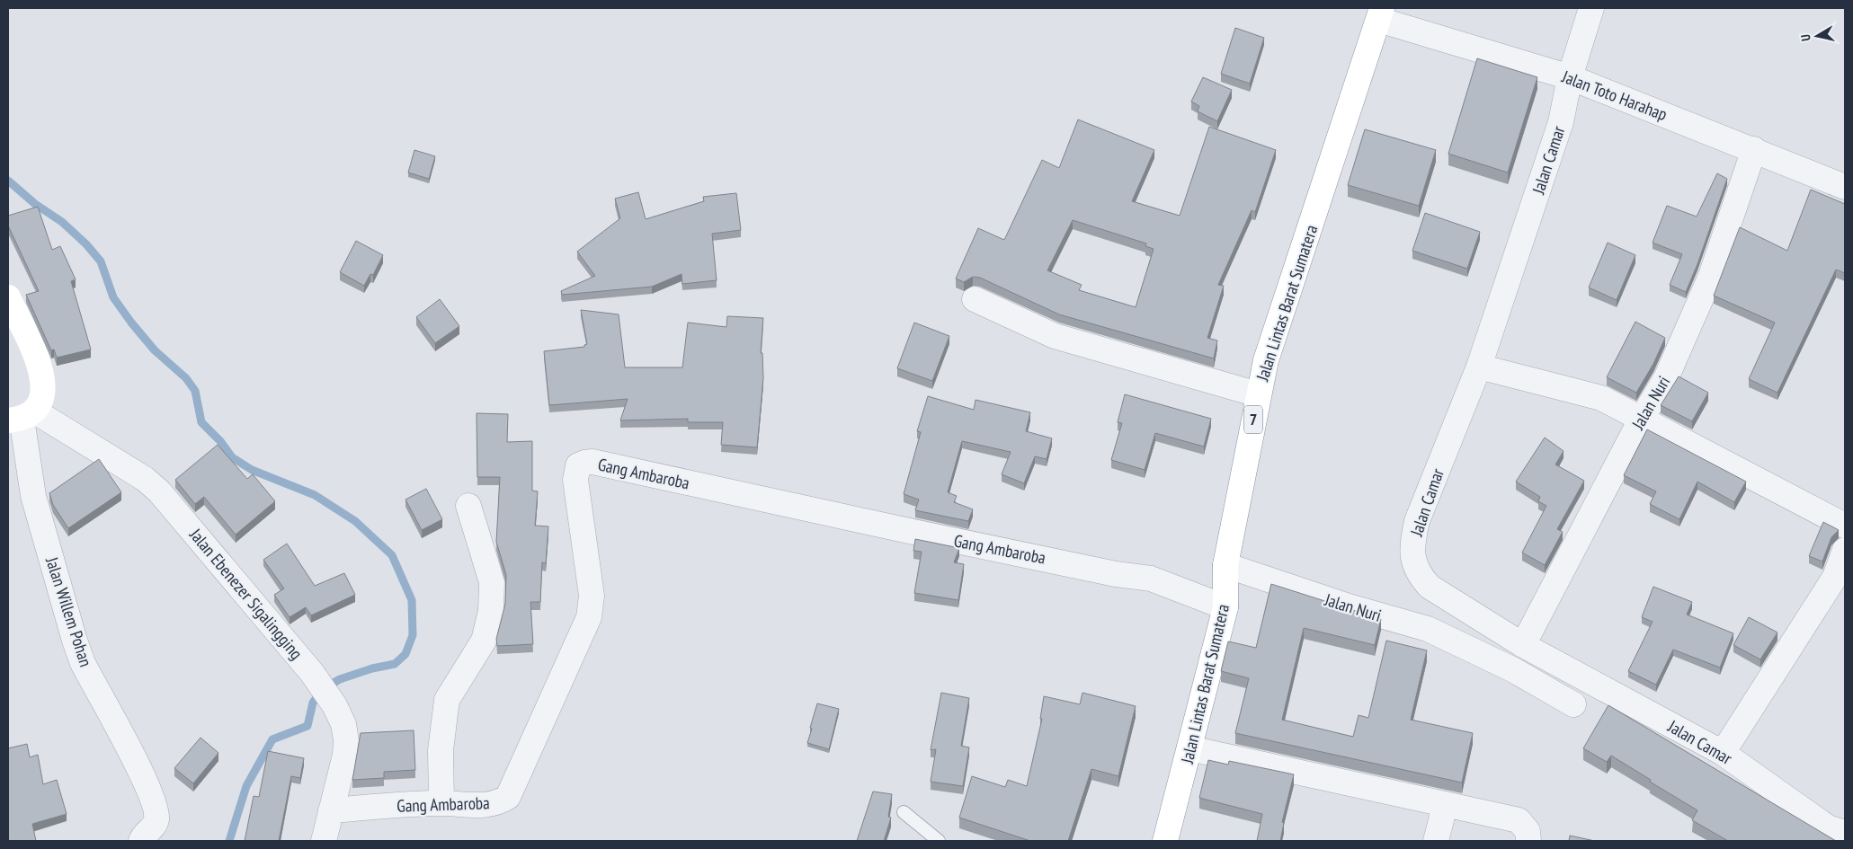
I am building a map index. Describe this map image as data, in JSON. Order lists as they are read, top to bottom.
{
  "streets": {
    "main road": ["Jalan Lintas Barat Sumatera", "7"],
    "street": [
      "Jalan Toto Harahap",
      "Jalan Camar",
      "Jalan Nuri",
      "Gang Ambaroba",
      "Jalan Ebenezer Sigalingging",
      "Jalan Willem Pohan"
    ]
  },
  "crossings": [
    ["Jalan Toto Harahap", "Jalan Camar"],
    ["Jalan Toto Harahap", "Jalan Lintas Barat Sumatera"],
    ["Jalan Toto Harahap", "Jalan Nuri"],
    ["Jalan Camar", "Jalan Nuri"],
    ["Jalan Lintas Barat Sumatera", "Jalan Nuri"],
    ["Jalan Lintas Barat Sumatera", "Gang Ambaroba"],
    ["Gang Ambaroba", "Jalan Ebenezer Sigalingging"],
    ["Jalan Ebenezer Sigalingging", "Jalan Willem Pohan"]
  ],
  "north": "left"
}
